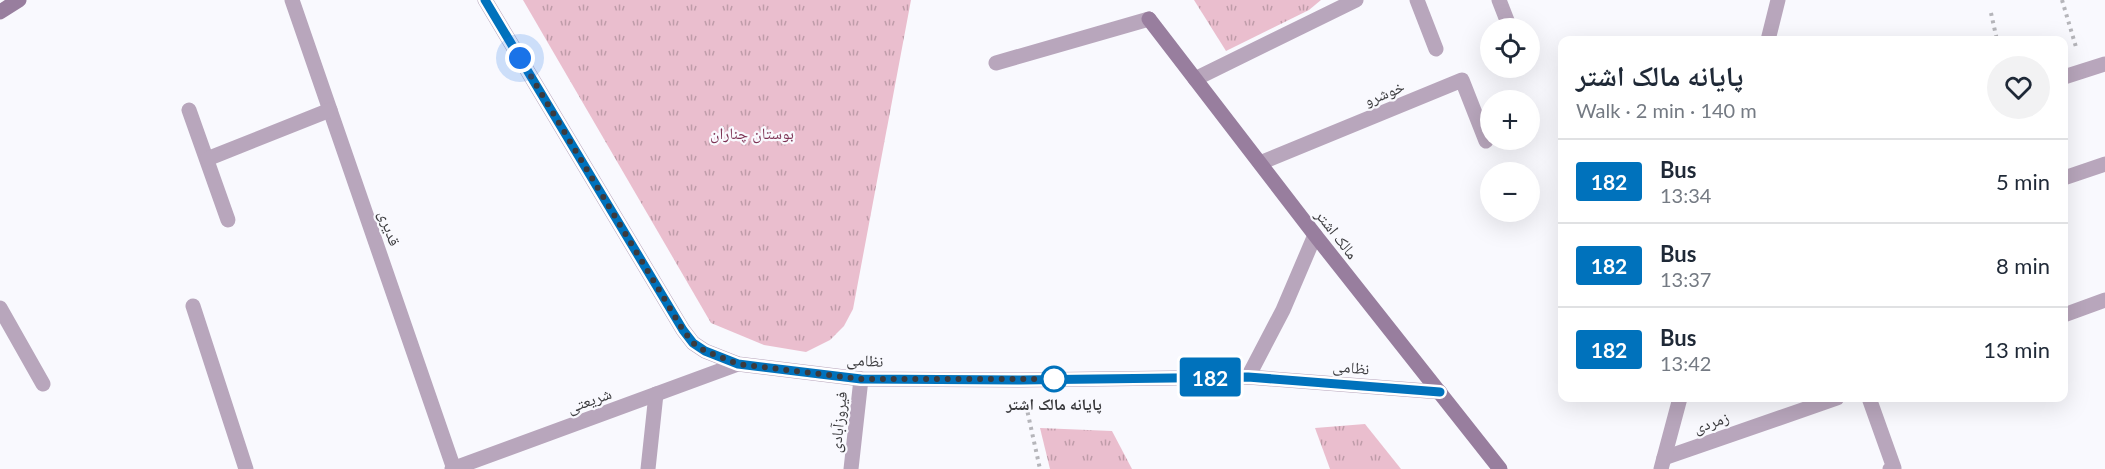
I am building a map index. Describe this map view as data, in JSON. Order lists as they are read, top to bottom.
{
  "streets": {
    "main road": ["مالک اشتر"],
    "street": [
      "خوشرو",
      "قدیری",
      "نظامی",
      "شریعتی",
      "فیروزآبادی",
      "زمردی"
    ]
  },
  "crossings": [
    ["خوشرو", "مالک اشتر"],
    ["قدیری", "شریعتی"],
    ["مالک اشتر", "نظامی"],
    ["نظامی", "شریعتی"],
    ["نظامی", "فیروزآبادی"]
  ],
  "parks": ["بوستان چناران"],
  "places": ["پایانه مالک اشتر"],
  "lines": ["bus line 182"],
  "page": {
    "on_map": "182",
    "map_buttons": ["+", "−"],
    "heading": ["پایانه مالک اشتر", "Walk · 2 min · 140 m"],
    "list": [
      {
        "mark": "182",
        "name": "Bus",
        "note": "13:34",
        "value": "5 min"
      },
      {
        "mark": "182",
        "name": "Bus",
        "note": "13:37",
        "value": "8 min"
      },
      {
        "mark": "182",
        "name": "Bus",
        "note": "13:42",
        "value": "13 min"
      }
    ]
  }
}
